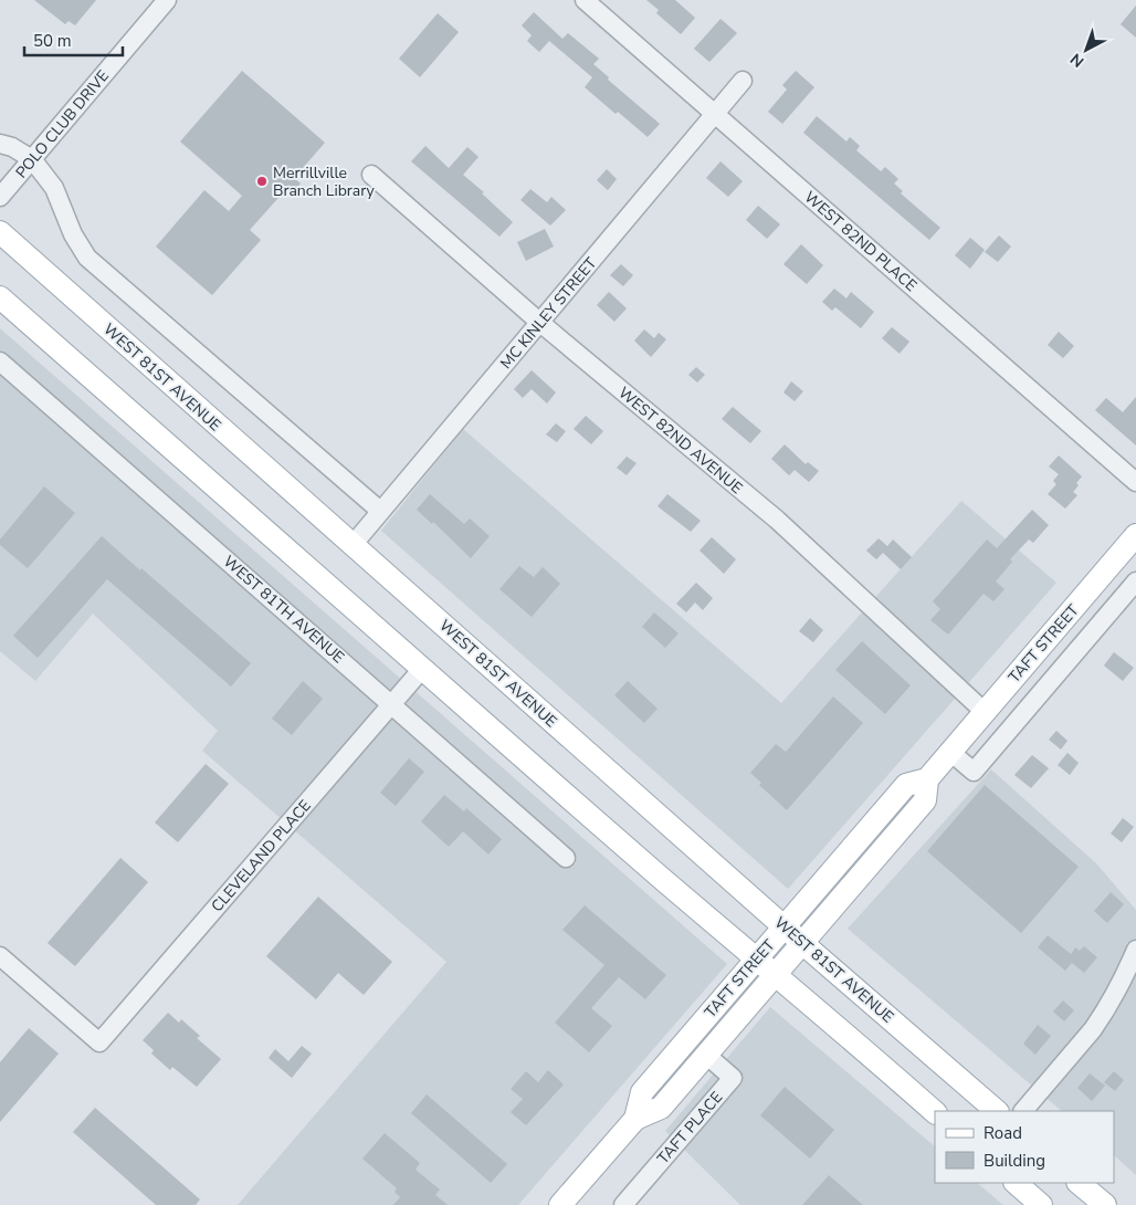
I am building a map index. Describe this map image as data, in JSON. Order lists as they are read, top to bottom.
{
  "streets": {
    "main road": ["WEST 81ST AVENUE", "TAFT STREET"],
    "street": [
      "POLO CLUB DRIVE",
      "WEST 82ND PLACE",
      "MC KINLEY STREET",
      "WEST 82ND AVENUE",
      "WEST 81TH AVENUE",
      "CLEVELAND PLACE",
      "TAFT PLACE"
    ]
  },
  "crossings": [
    ["WEST 82ND PLACE", "MC KINLEY STREET"],
    ["MC KINLEY STREET", "WEST 81ST AVENUE"],
    ["MC KINLEY STREET", "WEST 82ND AVENUE"],
    ["WEST 81ST AVENUE", "TAFT STREET"],
    ["WEST 82ND AVENUE", "TAFT STREET"],
    ["WEST 81TH AVENUE", "CLEVELAND PLACE"],
    ["TAFT STREET", "TAFT PLACE"]
  ],
  "places": ["Merrillville Branch Library"],
  "legend": ["Road", "Building"],
  "scale_bar": "50 m",
  "north": "bottom left"
}
